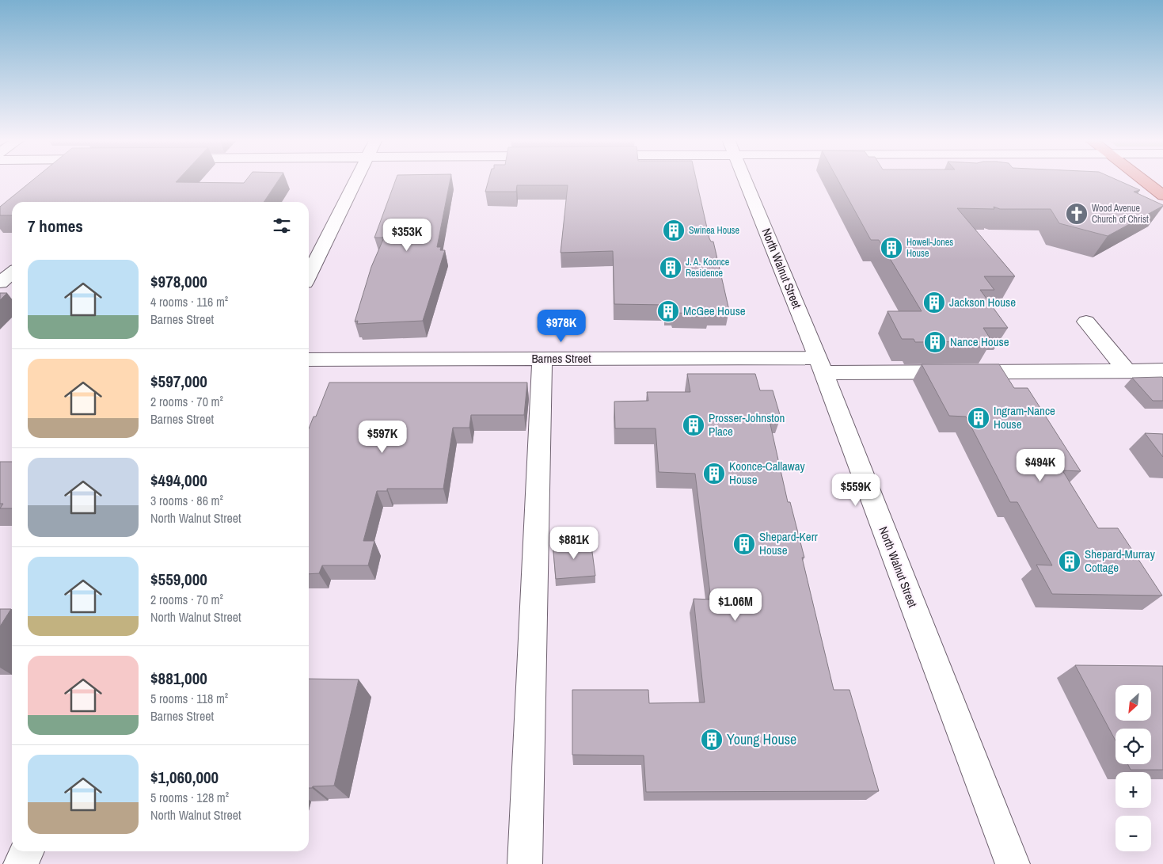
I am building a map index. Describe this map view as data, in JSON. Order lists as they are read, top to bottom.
{
  "streets": {
    "street": ["North Walnut Street", "Barnes Street"]
  },
  "crossings": [
    ["North Walnut Street", "Barnes Street"]
  ],
  "places": {
    "church": ["Wood Avenue Church of Christ"],
    "building": [
      "Swinea House",
      "Howell-Jones House",
      "J. A. Koonce Residence",
      "Jackson House",
      "McGee House",
      "Nance House",
      "Ingram-Nance House",
      "Prosser-Johnston Place",
      "Koonce-Callaway House",
      "Shepard-Kerr House",
      "Shepard-Murray Cottage",
      "Young House"
    ]
  },
  "north": "bottom left",
  "page": {
    "heading": "7 homes",
    "price": [
      "$353K",
      "$978K",
      "$597K",
      "$494K",
      "$559K",
      "$881K",
      "$1.06M"
    ],
    "list": [
      {
        "name": "$978,000",
        "note": "4 rooms · 116 m² · Barnes Street"
      },
      {
        "name": "$597,000",
        "note": "2 rooms · 70 m² · Barnes Street"
      },
      {
        "name": "$494,000",
        "note": "3 rooms · 86 m² · North Walnut Street"
      },
      {
        "name": "$559,000",
        "note": "2 rooms · 70 m² · North Walnut Street"
      },
      {
        "name": "$881,000",
        "note": "5 rooms · 118 m² · Barnes Street"
      },
      {
        "name": "$1,060,000",
        "note": "5 rooms · 128 m² · North Walnut Street"
      }
    ],
    "map_buttons": ["+", "−"]
  }
}
